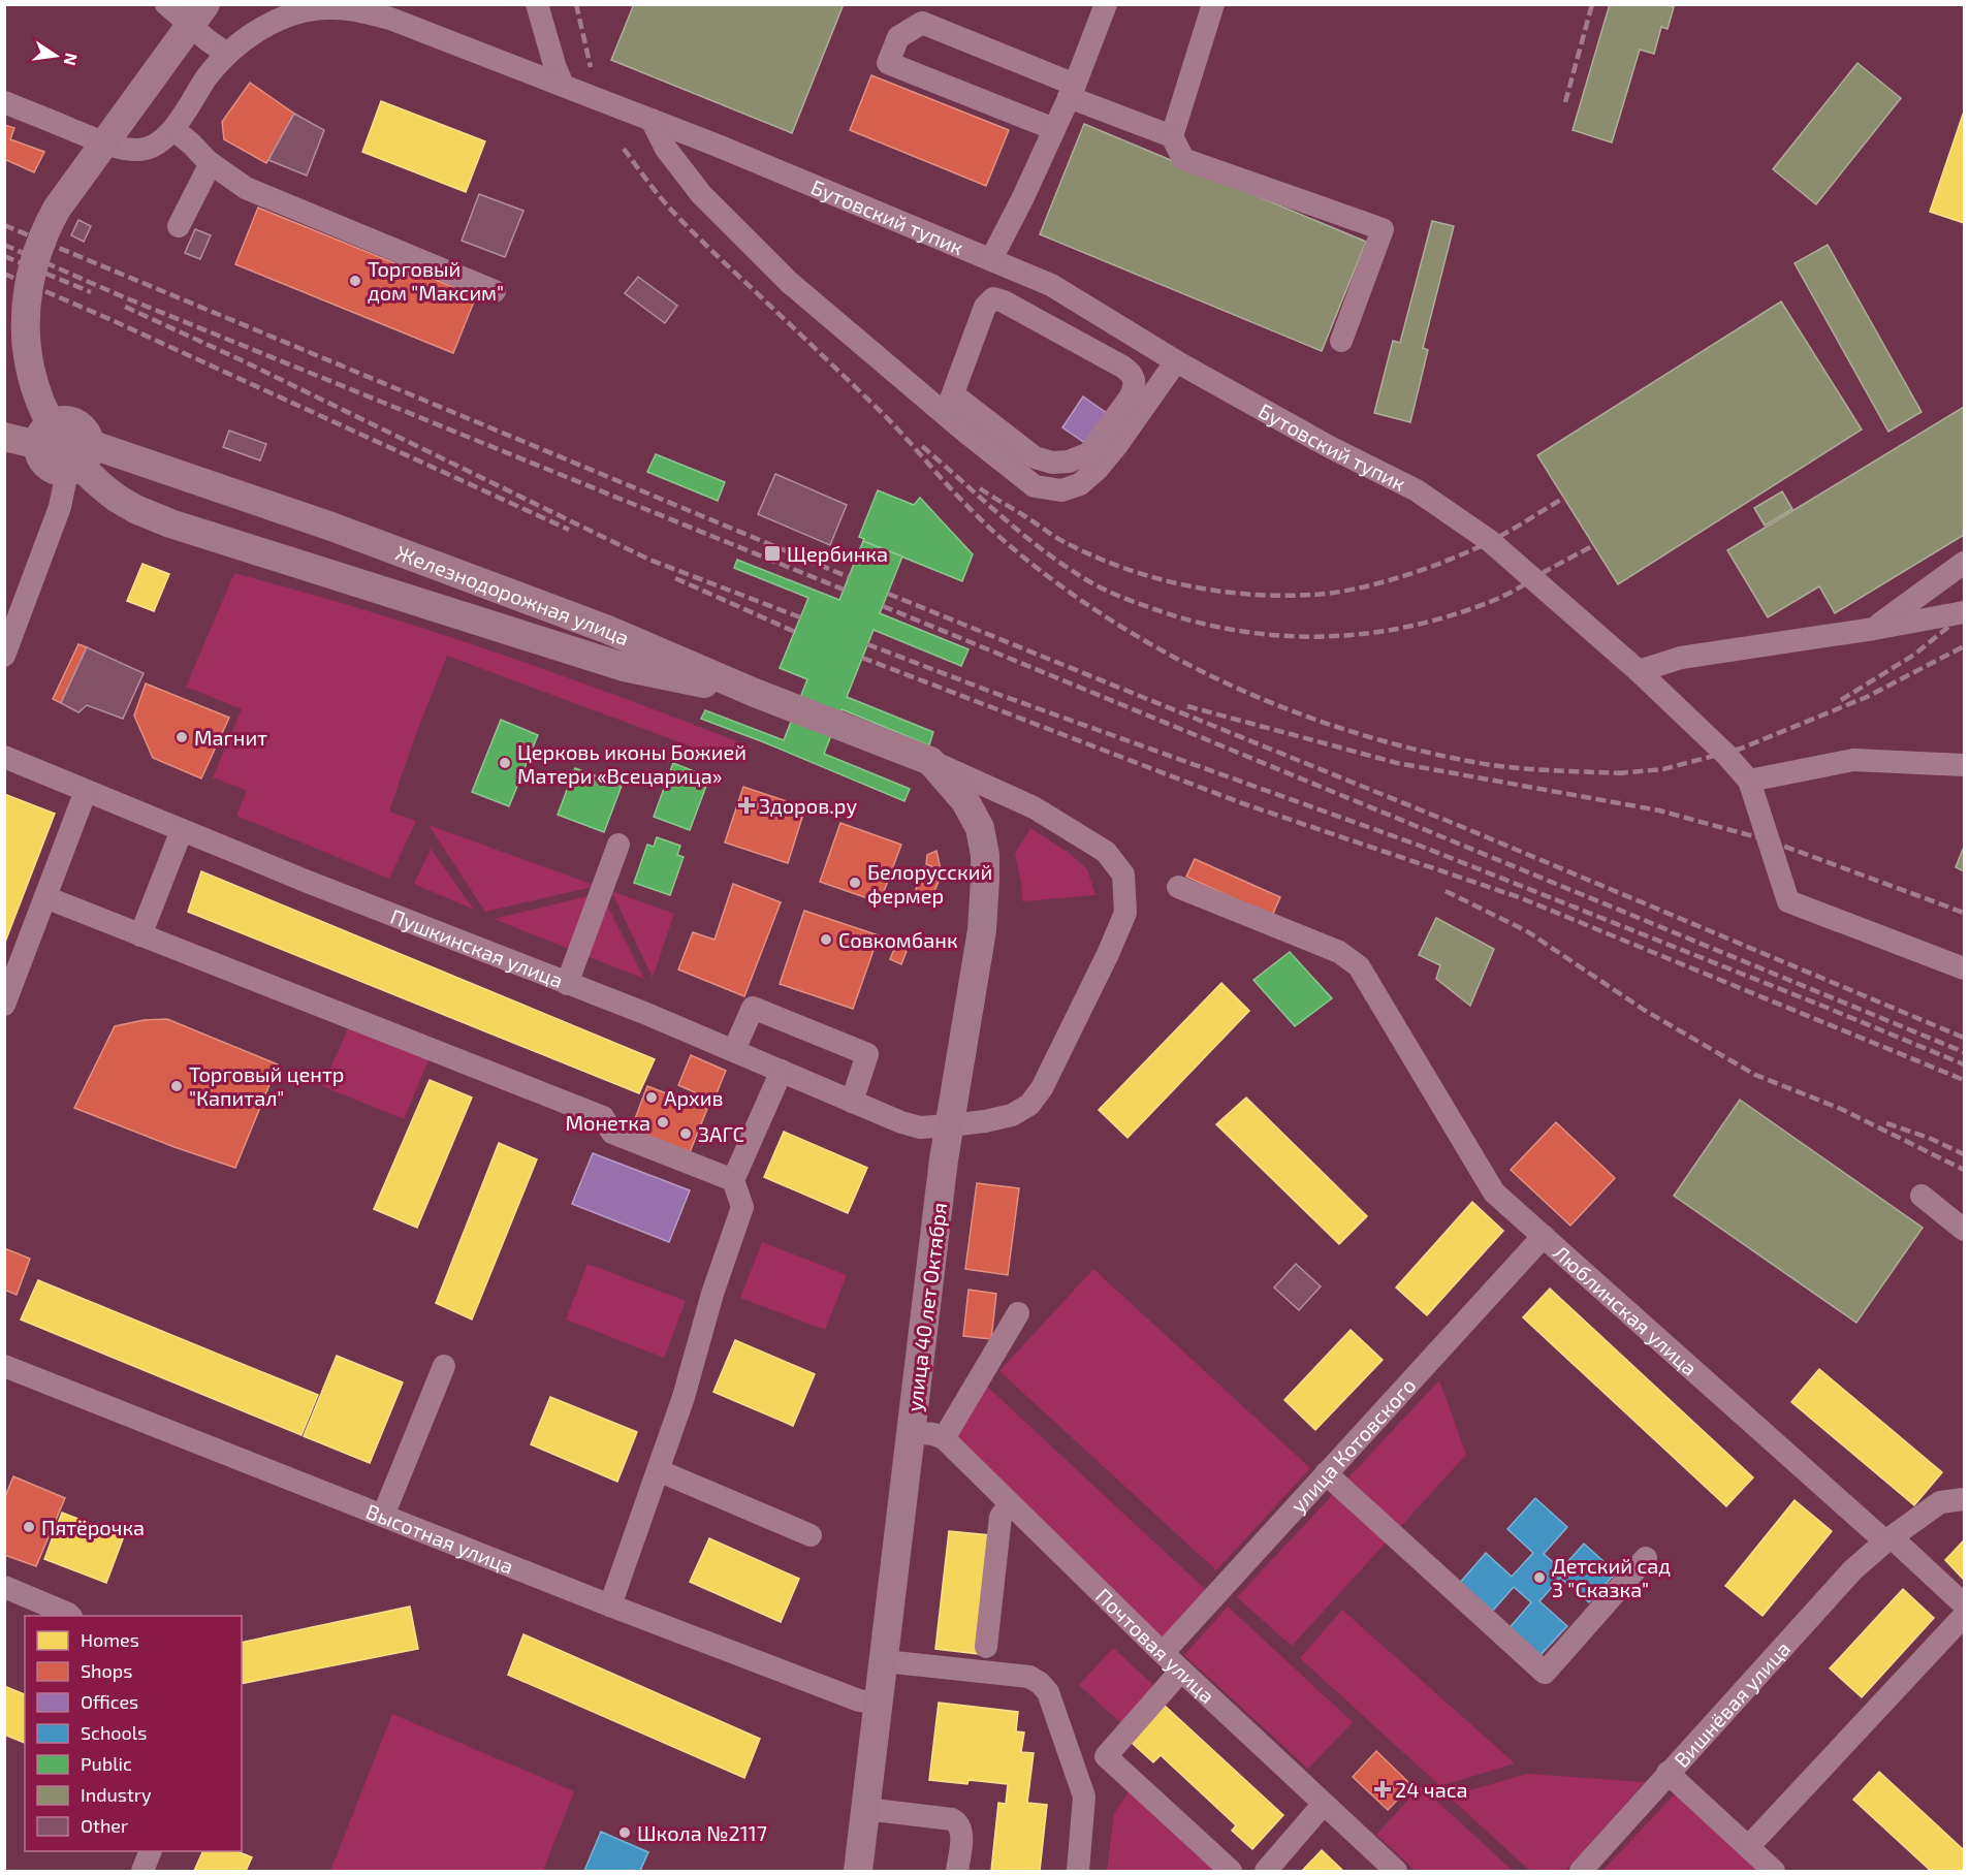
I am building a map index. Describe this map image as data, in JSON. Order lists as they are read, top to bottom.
{
  "streets": {
    "main road": ["Железнодорожная улица", "улица 40 лет Октября"],
    "street": [
      "Бутовский тупик",
      "Пушкинская улица",
      "Люблинская улица",
      "улица Котовского",
      "Высотная улица",
      "Почтовая улица",
      "Вишнёвая улица"
    ]
  },
  "crossings": [
    ["Железнодорожная улица", "Пушкинская улица"],
    ["Железнодорожная улица", "улица 40 лет Октября"],
    ["Пушкинская улица", "улица 40 лет Октября"],
    ["улица 40 лет Октября", "Высотная улица"],
    ["Люблинская улица", "улица Котовского"],
    ["Люблинская улица", "Вишнёвая улица"],
    ["улица Котовского", "Почтовая улица"]
  ],
  "places": {
    "other": [
      "Торговый дом \"Максим\"",
      "Магнит",
      "Церковь иконы Божией Матери «Всецарица»",
      "Белорусский фермер",
      "Совкомбанк",
      "Торговый центр \"Капитал\"",
      "Архив",
      "Монетка",
      "ЗАГС",
      "Пятёрочка",
      "Детский сад 3 \"Сказка\"",
      "Школа №2117"
    ],
    "transit": ["Щербинка"],
    "health": ["Здоров.ру", "24 часа"]
  },
  "legend": [
    "Homes",
    "Shops",
    "Offices",
    "Schools",
    "Public",
    "Industry",
    "Other"
  ],
  "north": "right"
}
